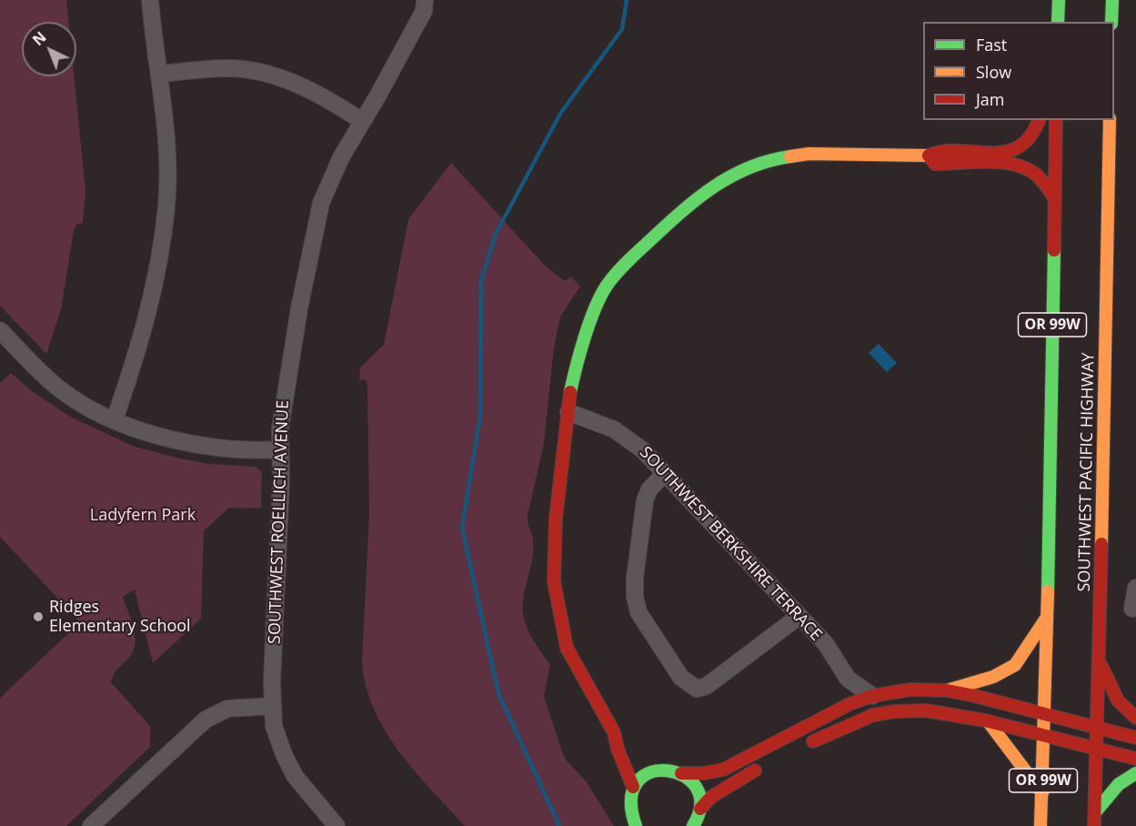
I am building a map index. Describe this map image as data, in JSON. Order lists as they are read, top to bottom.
{
  "streets": {
    "main road": ["OR 99W", "SOUTHWEST PACIFIC HIGHWAY"],
    "street": ["SOUTHWEST ROELLICH AVENUE", "SOUTHWEST BERKSHIRE TERRACE"]
  },
  "parks": ["Ladyfern Park"],
  "places": ["Ridges Elementary School"],
  "legend": ["Fast", "Slow", "Jam"],
  "north": "top left"
}
